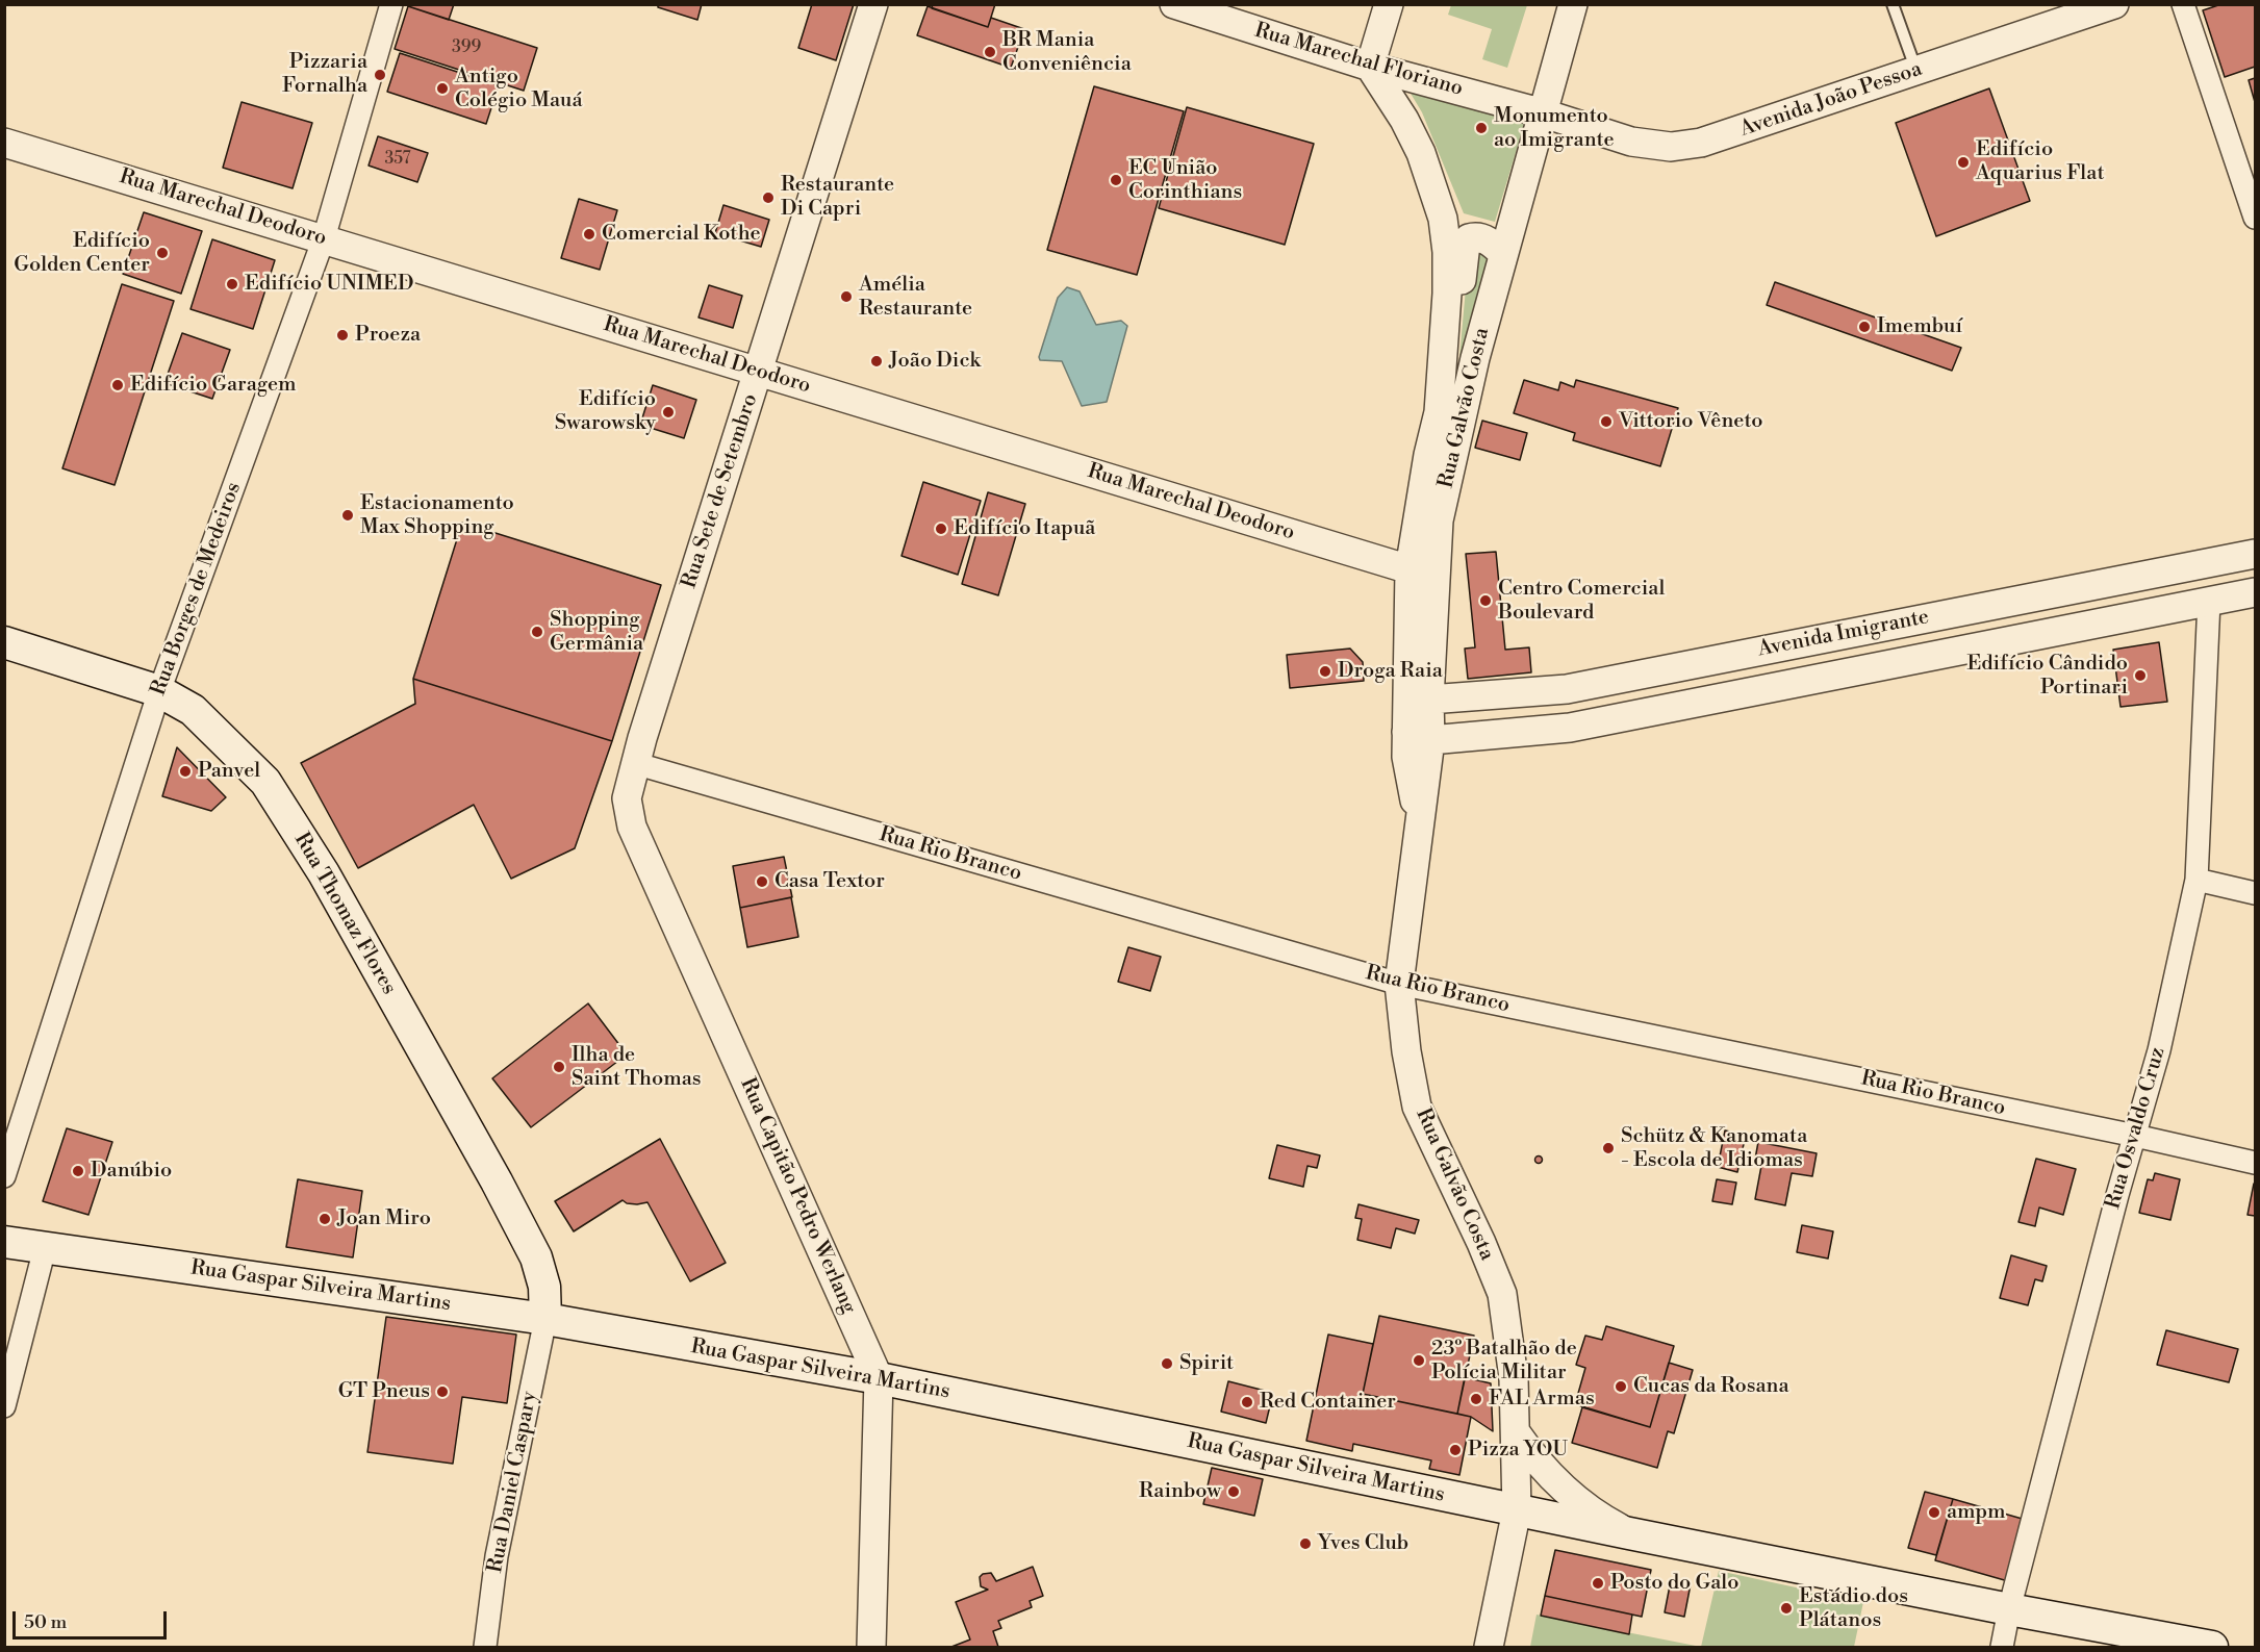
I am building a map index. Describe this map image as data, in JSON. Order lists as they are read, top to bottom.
{
  "streets": {
    "main road": ["Rua Thomaz Flores", "Rua Gaspar Silveira Martins"],
    "street": [
      "Rua Marechal Floriano",
      "Avenida João Pessoa",
      "Rua Marechal Deodoro",
      "Rua Galvão Costa",
      "Rua Sete de Setembro",
      "Rua Borges de Medeiros",
      "Avenida Imigrante",
      "Rua Rio Branco",
      "Rua Osvaldo Cruz",
      "Rua Capitão Pedro Werlang",
      "Rua Daniel Caspary"
    ]
  },
  "crossings": [
    ["Rua Marechal Floriano", "Avenida João Pessoa"],
    ["Rua Marechal Floriano", "Rua Galvão Costa"],
    ["Avenida João Pessoa", "Rua Galvão Costa"],
    ["Rua Marechal Deodoro", "Rua Galvão Costa"],
    ["Rua Marechal Deodoro", "Rua Sete de Setembro"],
    ["Rua Marechal Deodoro", "Rua Borges de Medeiros"],
    ["Rua Galvão Costa", "Avenida Imigrante"],
    ["Rua Galvão Costa", "Rua Rio Branco"],
    ["Rua Galvão Costa", "Rua Gaspar Silveira Martins"],
    ["Rua Sete de Setembro", "Rua Rio Branco"],
    ["Rua Sete de Setembro", "Rua Capitão Pedro Werlang"],
    ["Rua Borges de Medeiros", "Rua Thomaz Flores"],
    ["Avenida Imigrante", "Rua Osvaldo Cruz"],
    ["Rua Rio Branco", "Rua Osvaldo Cruz"],
    ["Rua Rio Branco", "Rua Capitão Pedro Werlang"],
    ["Rua Thomaz Flores", "Rua Gaspar Silveira Martins"],
    ["Rua Thomaz Flores", "Rua Daniel Caspary"],
    ["Rua Osvaldo Cruz", "Rua Gaspar Silveira Martins"],
    ["Rua Capitão Pedro Werlang", "Rua Gaspar Silveira Martins"],
    ["Rua Gaspar Silveira Martins", "Rua Daniel Caspary"]
  ],
  "places": [
    "BR Mania Conveniência",
    "Pizzaria Fornalha",
    "Antigo Colégio Mauá",
    "Monumento ao Imigrante",
    "Edifício Aquarius Flat",
    "EC União Corinthians",
    "Restaurante Di Capri",
    "Comercial Kothe",
    "Edifício Golden Center",
    "Edifício UNIMED",
    "Amélia Restaurante",
    "Imembuí",
    "Proeza",
    "João Dick",
    "Edifício Garagem",
    "Edifício Swarowsky",
    "Vittorio Vêneto",
    "Estacionamento Max Shopping",
    "Edifício Itapuã",
    "Centro Comercial Boulevard",
    "Shopping Germânia",
    "Droga Raia",
    "Edifício Cândido Portinari",
    "Panvel",
    "Casa Textor",
    "Ilha de Saint Thomas",
    "Schütz & Kanomata - Escola de Idiomas",
    "Danúbio",
    "Joan Miro",
    "23º Batalhão de Polícia Militar",
    "Spirit",
    "Cucas da Rosana",
    "GT Pneus",
    "FAL Armas",
    "Red Container",
    "Pizza YOU",
    "Rainbow",
    "ampm",
    "Yves Club",
    "Posto do Galo",
    "Estádio dos Plátanos"
  ],
  "house_numbers": ["399", "357"],
  "scale_bar": "50 m"
}
